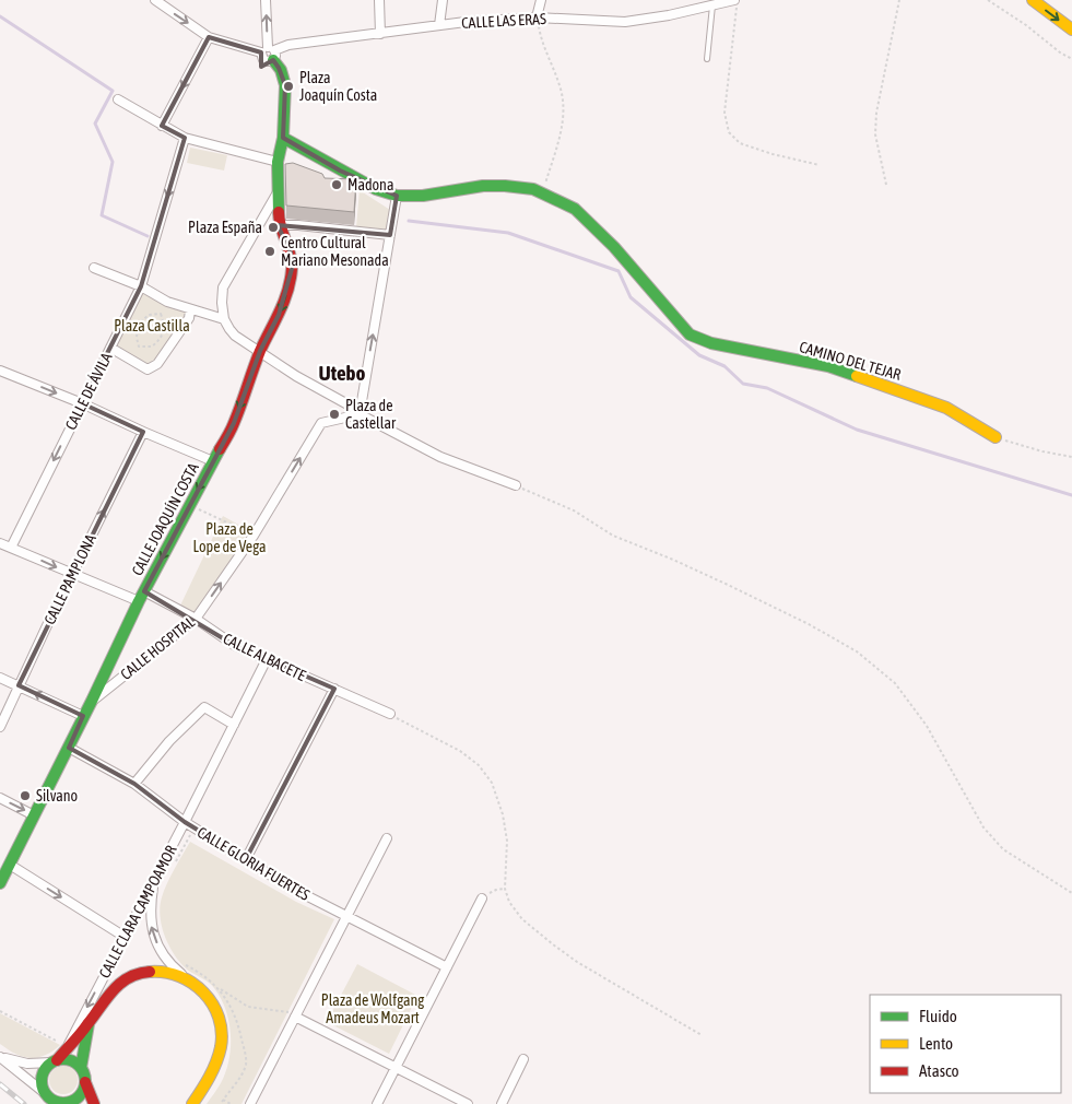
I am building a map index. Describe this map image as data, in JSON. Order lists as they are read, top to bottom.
{
  "streets": {
    "main road": ["CAMINO DEL TEJAR", "CALLE JOAQUÍN COSTA"],
    "street": [
      "CALLE LAS ERAS",
      "CALLE DE ÁVILA",
      "CALLE PAMPLONA",
      "CALLE HOSPITAL",
      "CALLE ALBACETE",
      "CALLE GLORIA FUERTES",
      "CALLE CLARA CAMPOAMOR"
    ]
  },
  "crossings": [
    ["CALLE DE ÁVILA", "CALLE ALBACETE"],
    ["CALLE JOAQUÍN COSTA", "CALLE HOSPITAL"],
    ["CALLE JOAQUÍN COSTA", "CALLE ALBACETE"],
    ["CALLE JOAQUÍN COSTA", "CALLE GLORIA FUERTES"],
    ["CALLE PAMPLONA", "CALLE ALBACETE"],
    ["CALLE HOSPITAL", "CALLE ALBACETE"],
    ["CALLE ALBACETE", "CALLE CLARA CAMPOAMOR"],
    ["CALLE GLORIA FUERTES", "CALLE CLARA CAMPOAMOR"]
  ],
  "one_way": [
    "CALLE DE ÁVILA",
    "CALLE JOAQUÍN COSTA",
    "CALLE PAMPLONA",
    "CALLE HOSPITAL"
  ],
  "districts": ["Utebo"],
  "parks": ["Plaza Castilla", "Plaza de Lope de Vega", "Plaza de Wolfgang Amadeus Mozart"],
  "places": [
    "Plaza Joaquín Costa",
    "Madona",
    "Plaza España",
    "Centro Cultural Mariano Mesonada",
    "Plaza de Castellar",
    "Silvano"
  ],
  "legend": ["Fluido", "Lento", "Atasco"]
}
